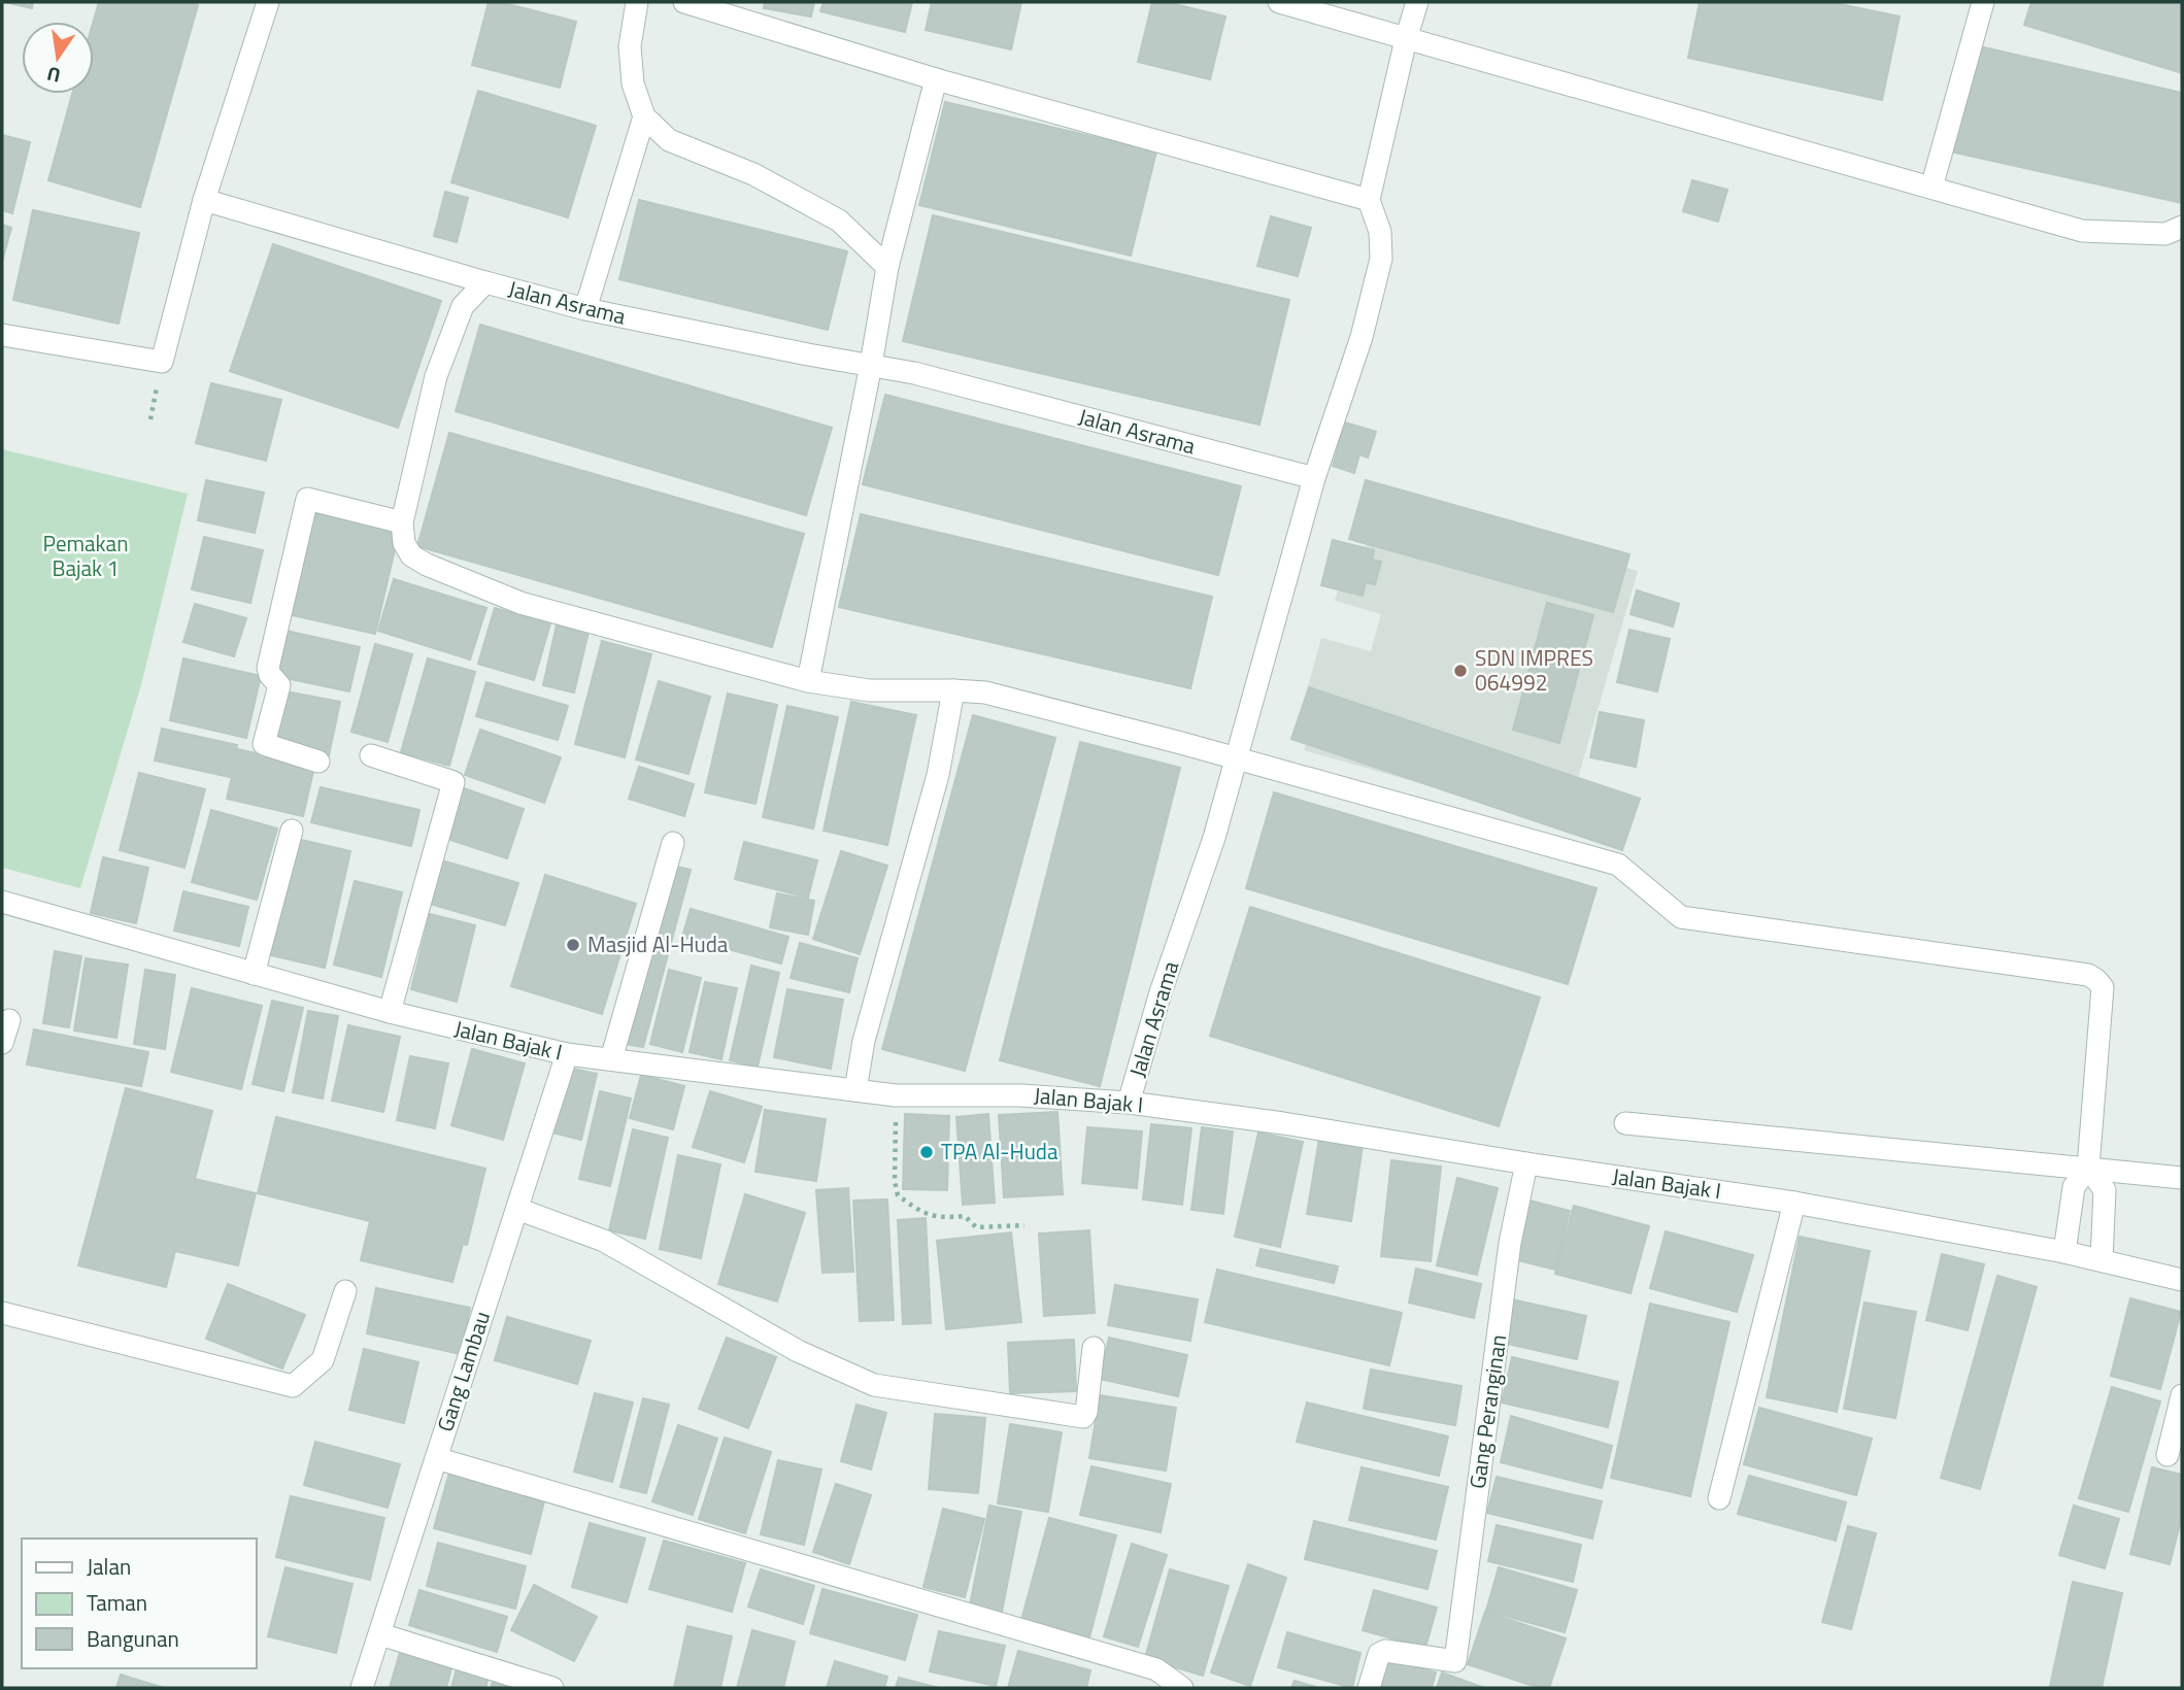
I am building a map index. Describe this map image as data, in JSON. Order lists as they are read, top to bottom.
{
  "streets": {
    "street": [
      "Jalan Asrama",
      "Jalan Bajak I",
      "Gang Lambau",
      "Gang Peranginan"
    ]
  },
  "crossings": [
    ["Jalan Asrama", "Jalan Bajak I"],
    ["Jalan Bajak I", "Gang Lambau"],
    ["Jalan Bajak I", "Gang Peranginan"]
  ],
  "parks": ["Pemakan Bajak 1"],
  "places": ["SDN IMPRES 064992", "Masjid Al-Huda", "TPA Al-Huda"],
  "legend": ["Jalan", "Taman", "Bangunan"],
  "north": "bottom"
}
